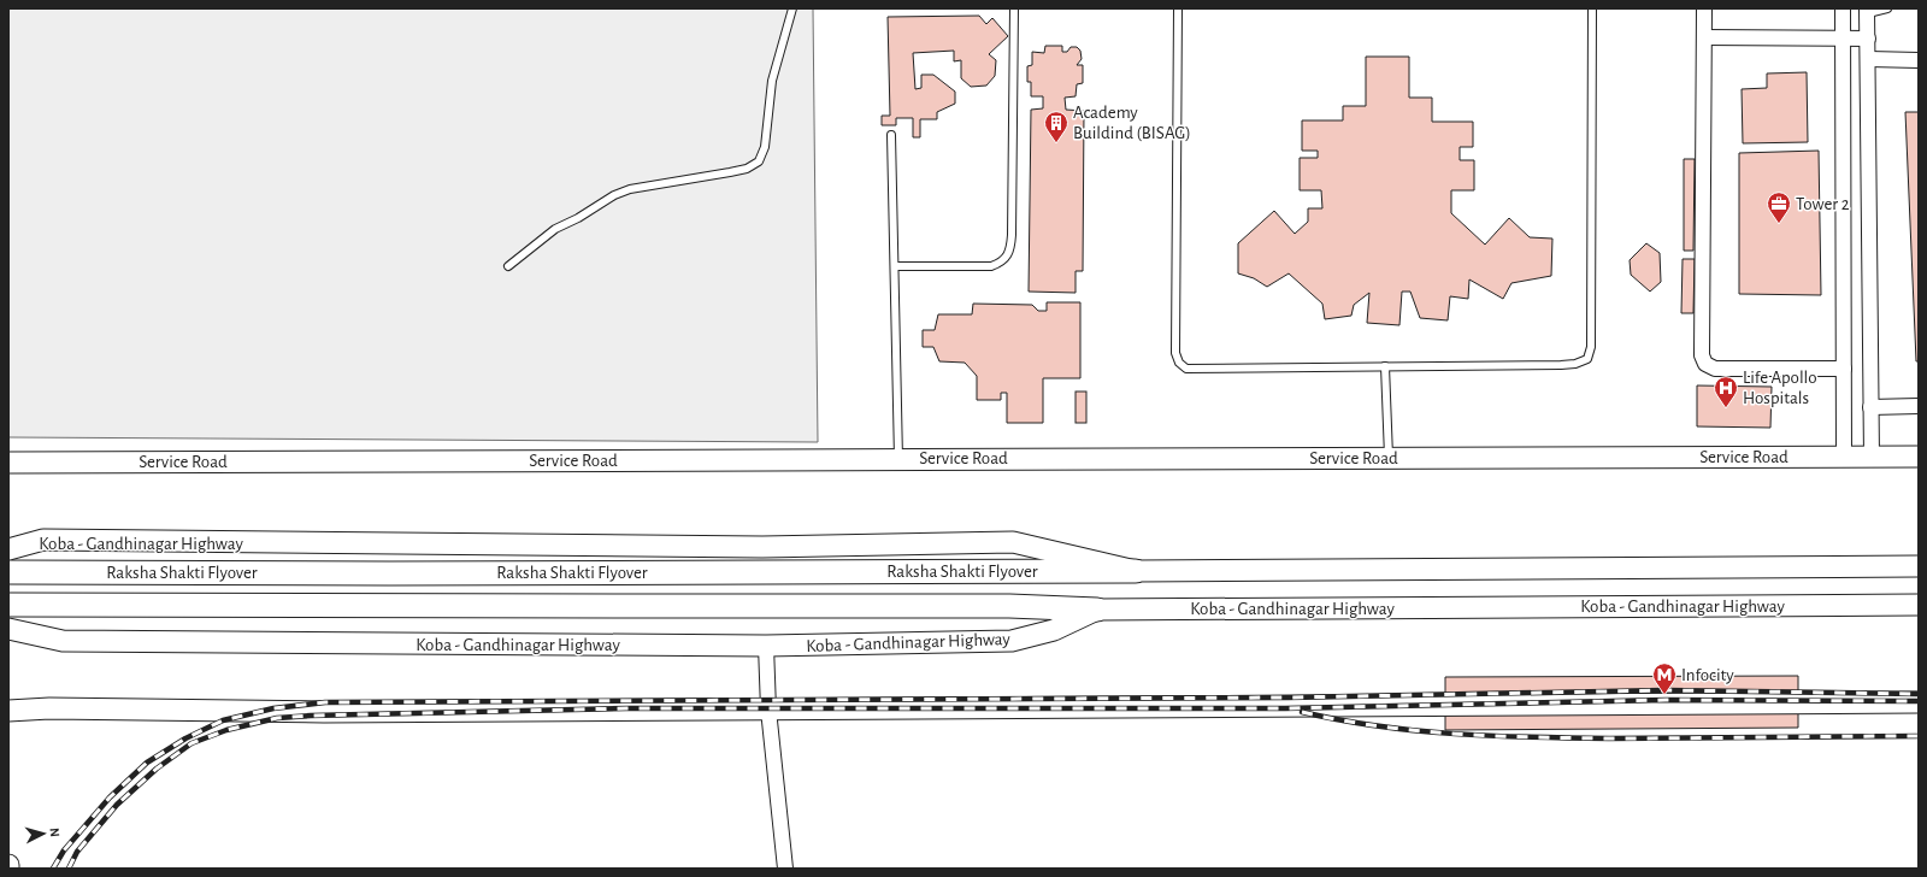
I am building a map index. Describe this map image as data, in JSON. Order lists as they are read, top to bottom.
{
  "streets": {
    "main road": ["Service Road", "Koba - Gandhinagar Highway", "Raksha Shakti Flyover"]
  },
  "crossings": [
    ["Koba - Gandhinagar Highway", "Raksha Shakti Flyover"]
  ],
  "places": {
    "building": ["Academy Buildind (BISAG)"],
    "office": ["Tower 2"],
    "hospital": ["Life Apollo Hospitals"],
    "metro station": ["Infocity"]
  },
  "north": "right"
}
